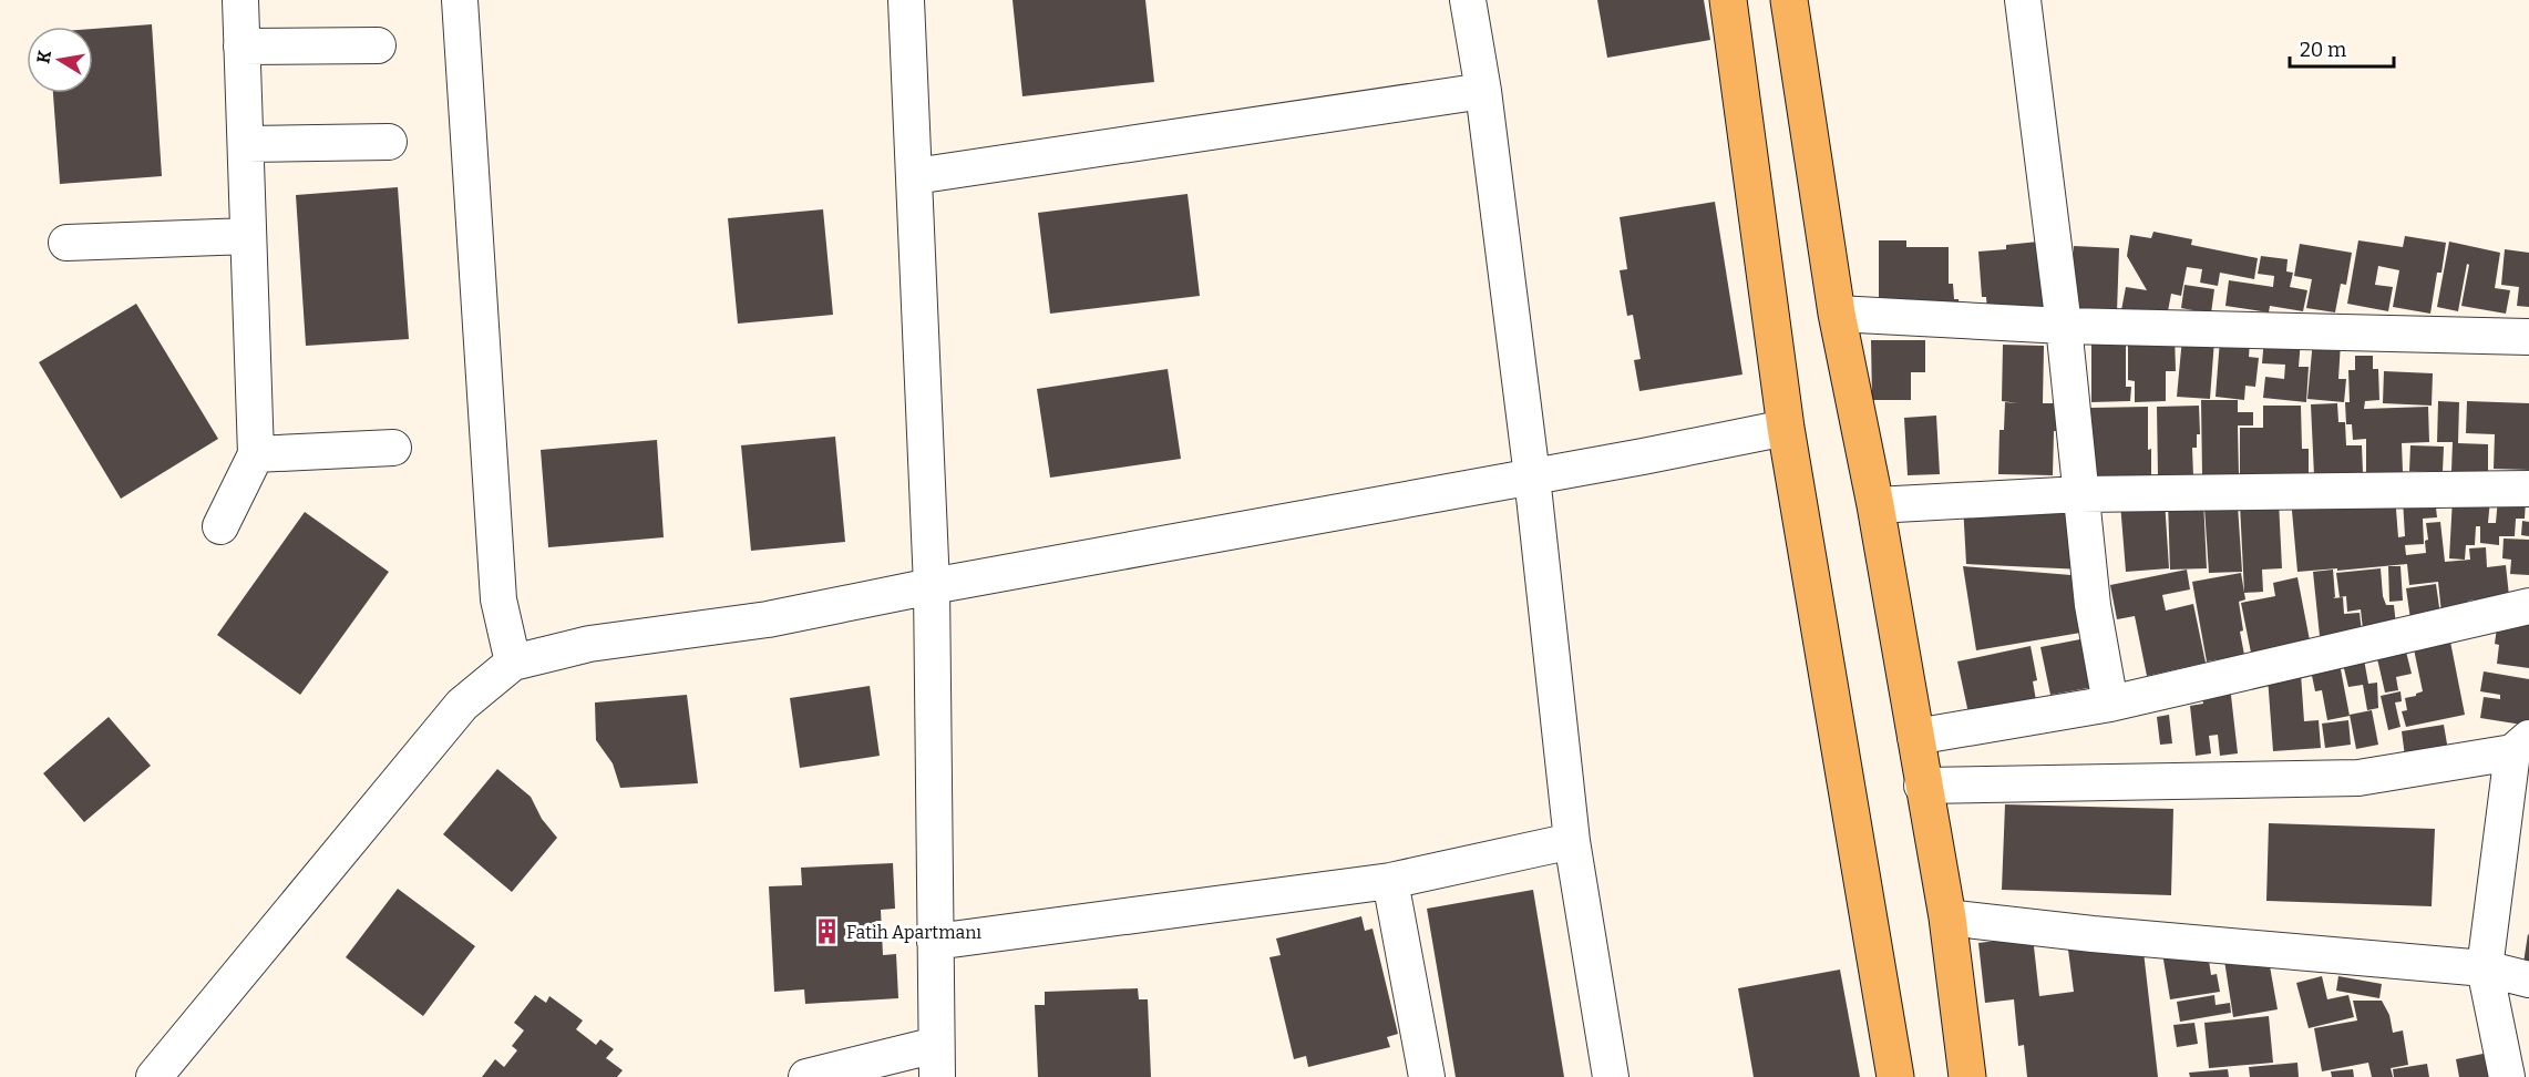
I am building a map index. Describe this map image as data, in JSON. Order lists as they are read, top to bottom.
{
  "places": {
    "building": ["Fatih Apartmanı"]
  },
  "scale_bar": "20 m",
  "north": "left"
}
